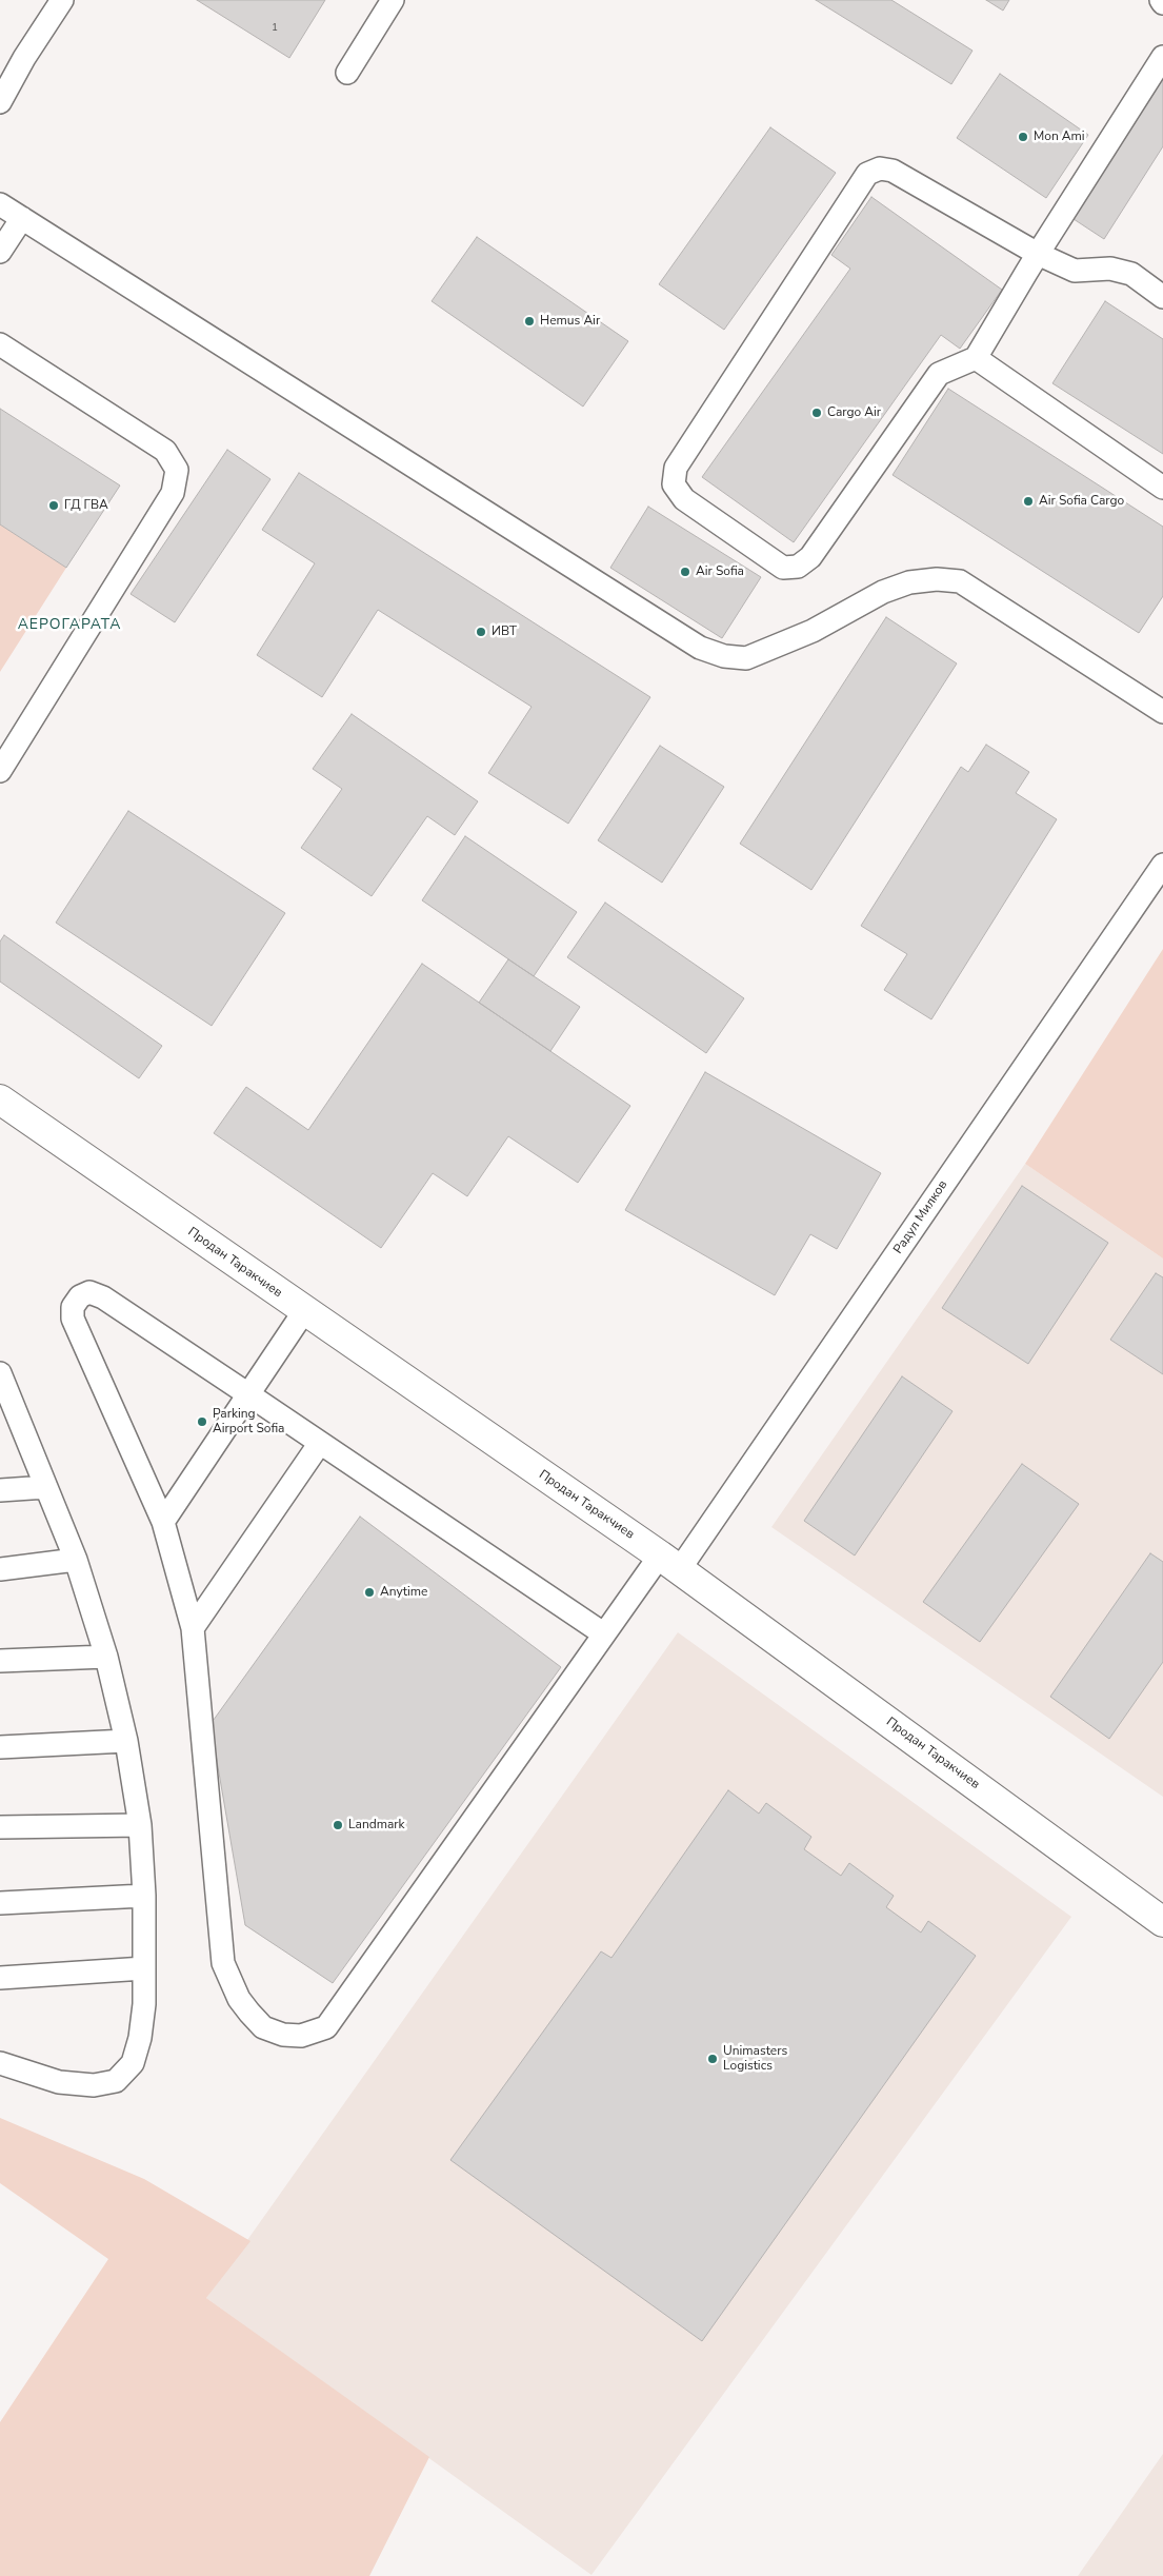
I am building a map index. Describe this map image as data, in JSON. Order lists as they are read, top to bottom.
{
  "streets": {
    "street": ["Продан Таракчиев"],
    "lane": ["Радул Милков"]
  },
  "crossings": [
    ["Радул Милков", "Продан Таракчиев"]
  ],
  "districts": ["АЕРОГАРАТА"],
  "places": [
    "Mon Ami",
    "Hemus Air",
    "Cargo Air",
    "Air Sofia Cargo",
    "ГД ГВА",
    "Air Sofia",
    "ИВТ",
    "Parking Airport Sofia",
    "Anytime",
    "Landmark",
    "Unimasters Logistics"
  ],
  "house_numbers": ["1"]
}
